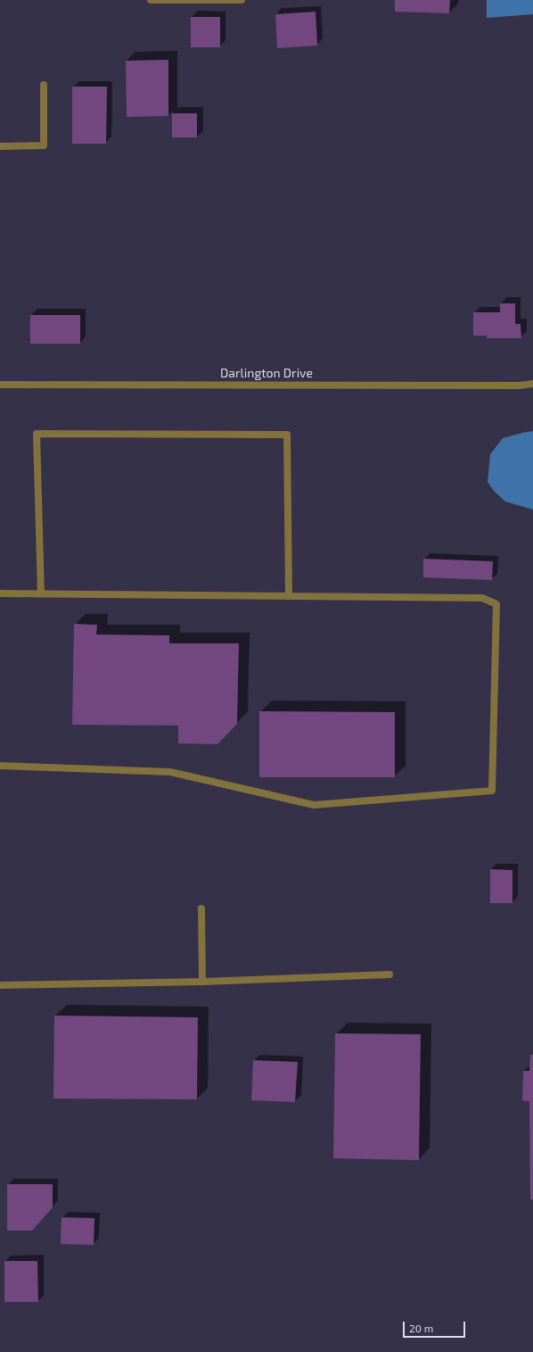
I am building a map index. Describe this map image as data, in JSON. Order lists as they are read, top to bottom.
{
  "streets": {
    "street": ["Darlington Drive"]
  },
  "scale_bar": "20 m"
}
